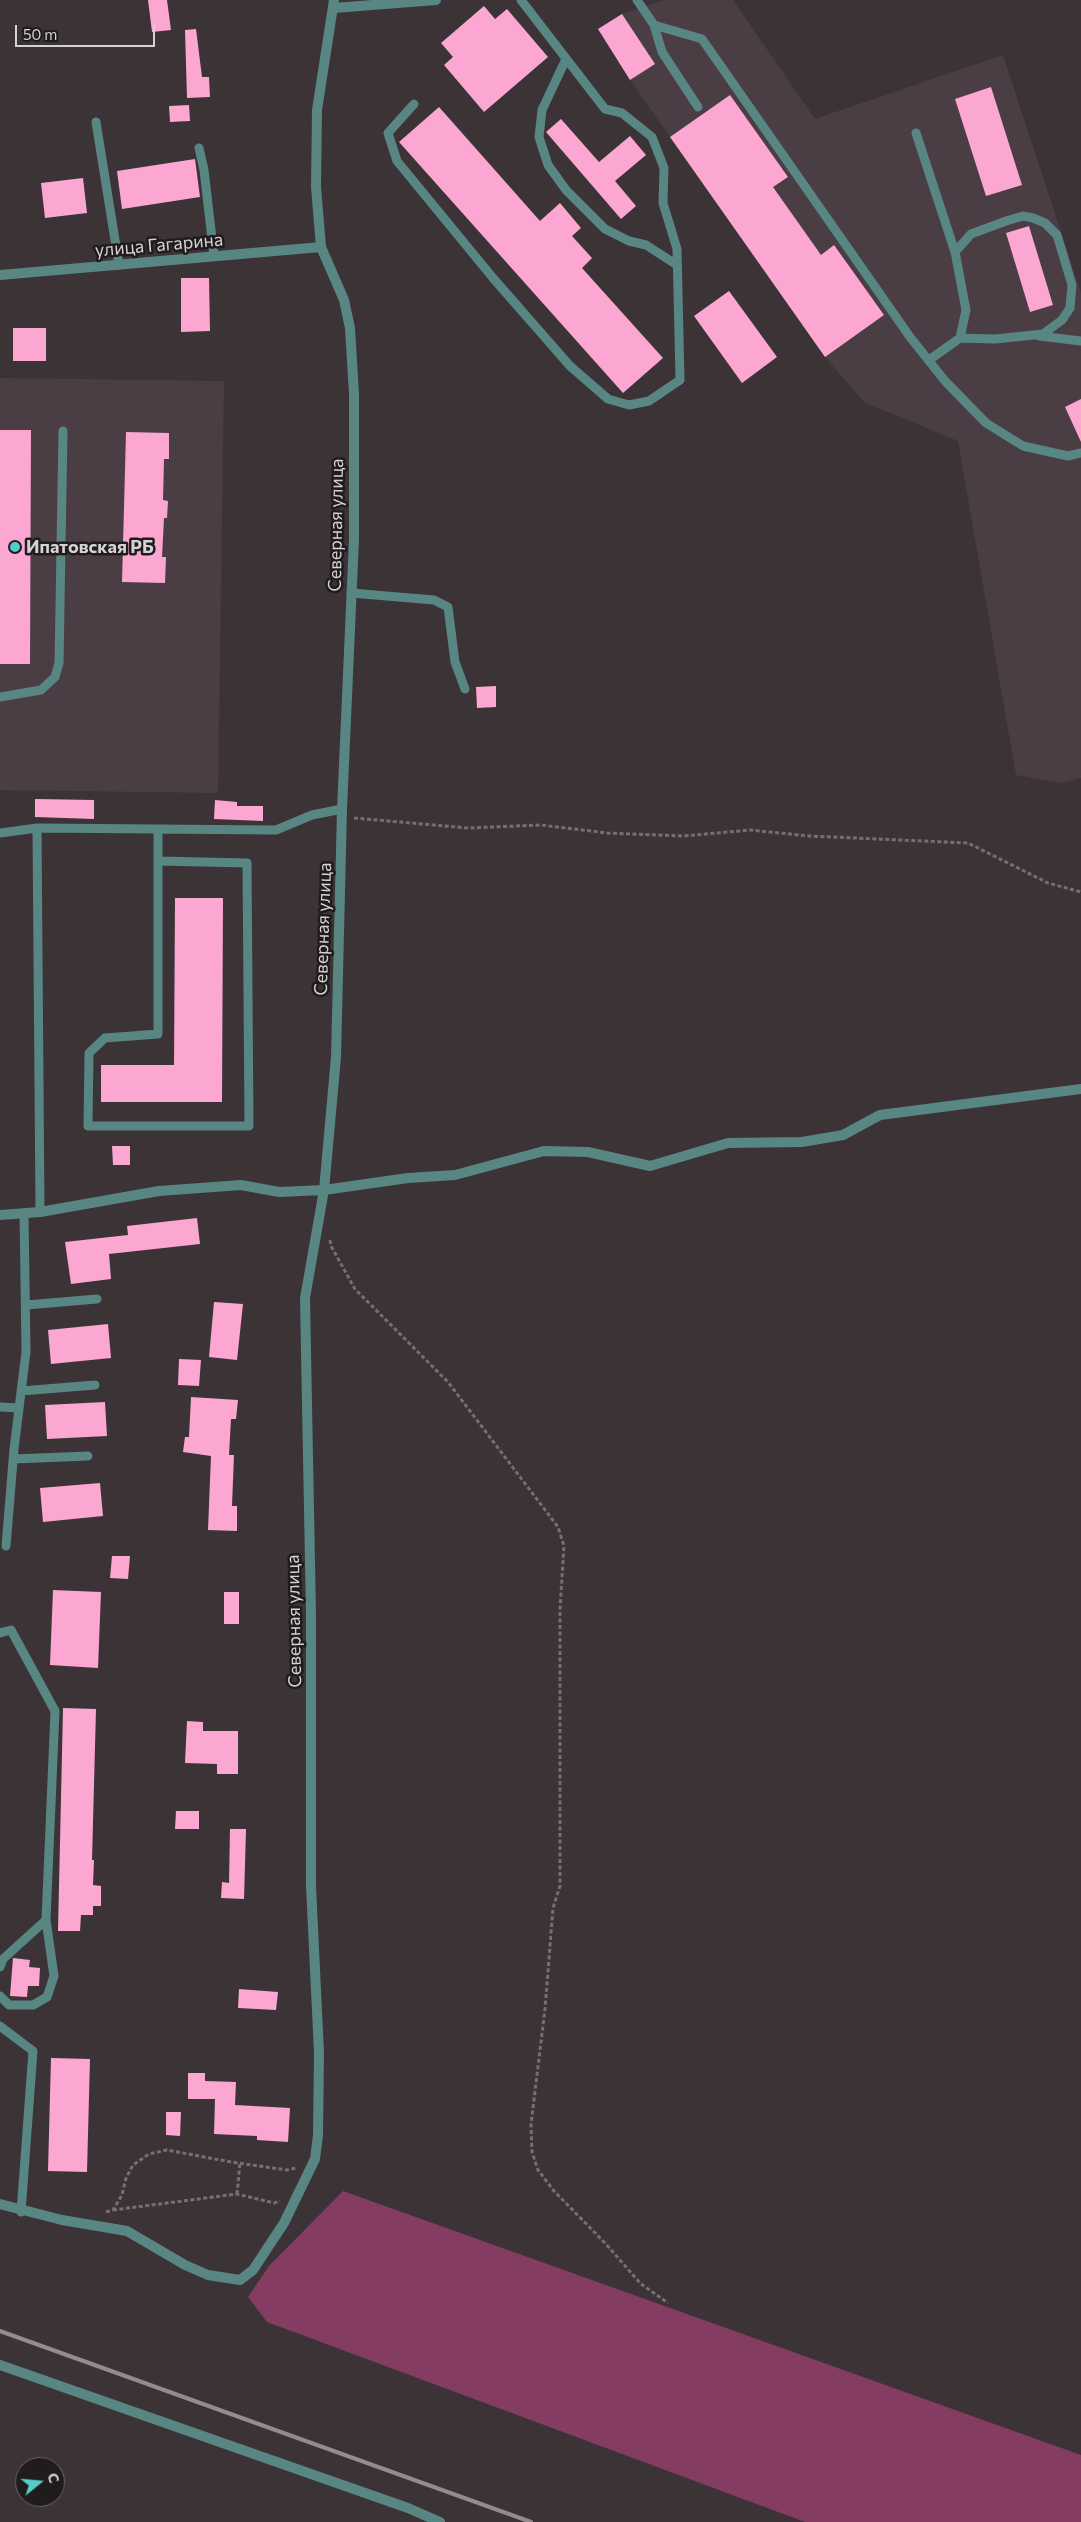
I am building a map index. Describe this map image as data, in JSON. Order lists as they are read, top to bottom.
{
  "streets": {
    "street": ["улица Гагарина", "Северная улица"]
  },
  "crossings": [
    ["улица Гагарина", "Северная улица"]
  ],
  "places": ["Ипатовская РБ"],
  "scale_bar": "50 m",
  "north": "right"
}
